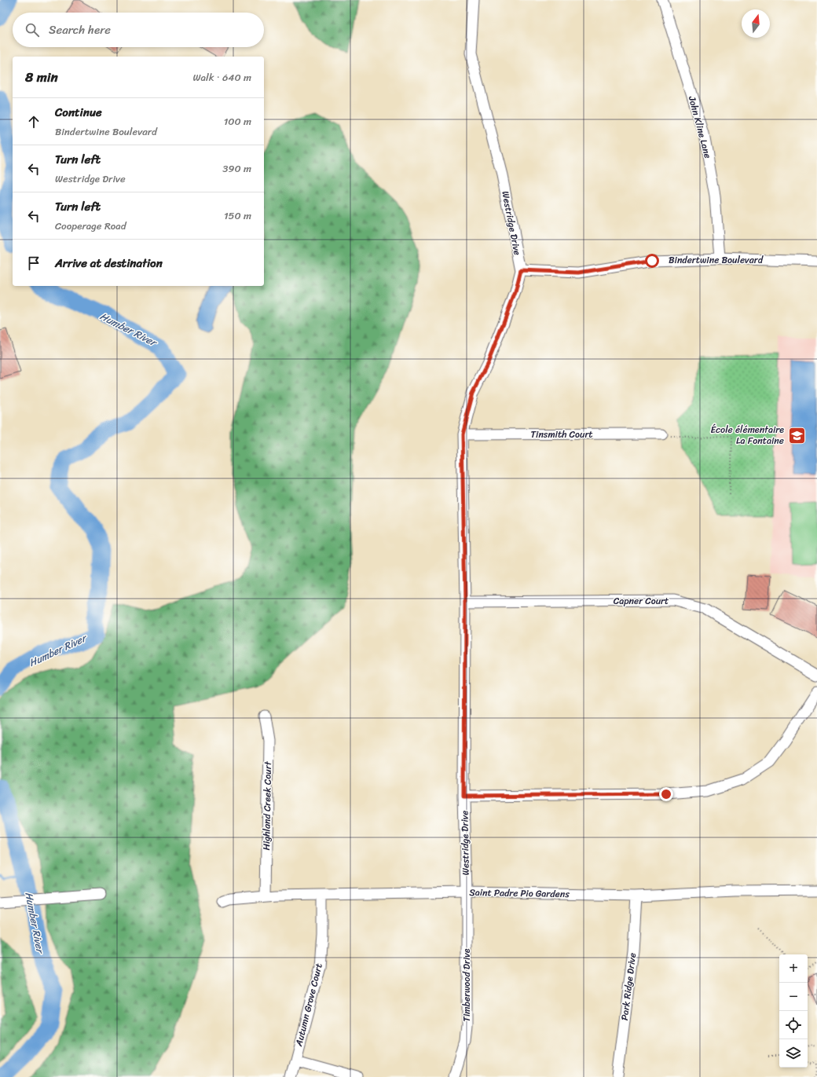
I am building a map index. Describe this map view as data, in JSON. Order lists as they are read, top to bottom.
{
  "streets": {
    "street": [
      "John Kline Lane",
      "Westridge Drive",
      "Bindertwine Boulevard",
      "Tinsmith Court",
      "Capner Court",
      "Highland Creek Court",
      "Saint Padre Pio Gardens",
      "Timberwood Drive",
      "Park Ridge Drive",
      "Autumn Grove Court"
    ]
  },
  "crossings": [
    ["John Kline Lane", "Bindertwine Boulevard"],
    ["Westridge Drive", "Bindertwine Boulevard"],
    ["Westridge Drive", "Tinsmith Court"],
    ["Westridge Drive", "Capner Court"],
    ["Westridge Drive", "Saint Padre Pio Gardens"],
    ["Westridge Drive", "Timberwood Drive"],
    ["Highland Creek Court", "Saint Padre Pio Gardens"],
    ["Saint Padre Pio Gardens", "Timberwood Drive"],
    ["Saint Padre Pio Gardens", "Park Ridge Drive"],
    ["Saint Padre Pio Gardens", "Autumn Grove Court"]
  ],
  "water": ["Humber River"],
  "places": {
    "school or university": ["École élémentaire La Fontaine"]
  },
  "north": "top",
  "page": {
    "search": "Search here",
    "heading": ["8 min", "Walk · 640 m"],
    "list": [
      ["Continue", "Bindertwine Boulevard", "100 m"],
      ["Turn left", "Westridge Drive", "390 m"],
      ["Turn left", "Cooperage Road", "150 m"],
      "Arrive at destination"
    ],
    "map_buttons": ["+", "−"]
  }
}
